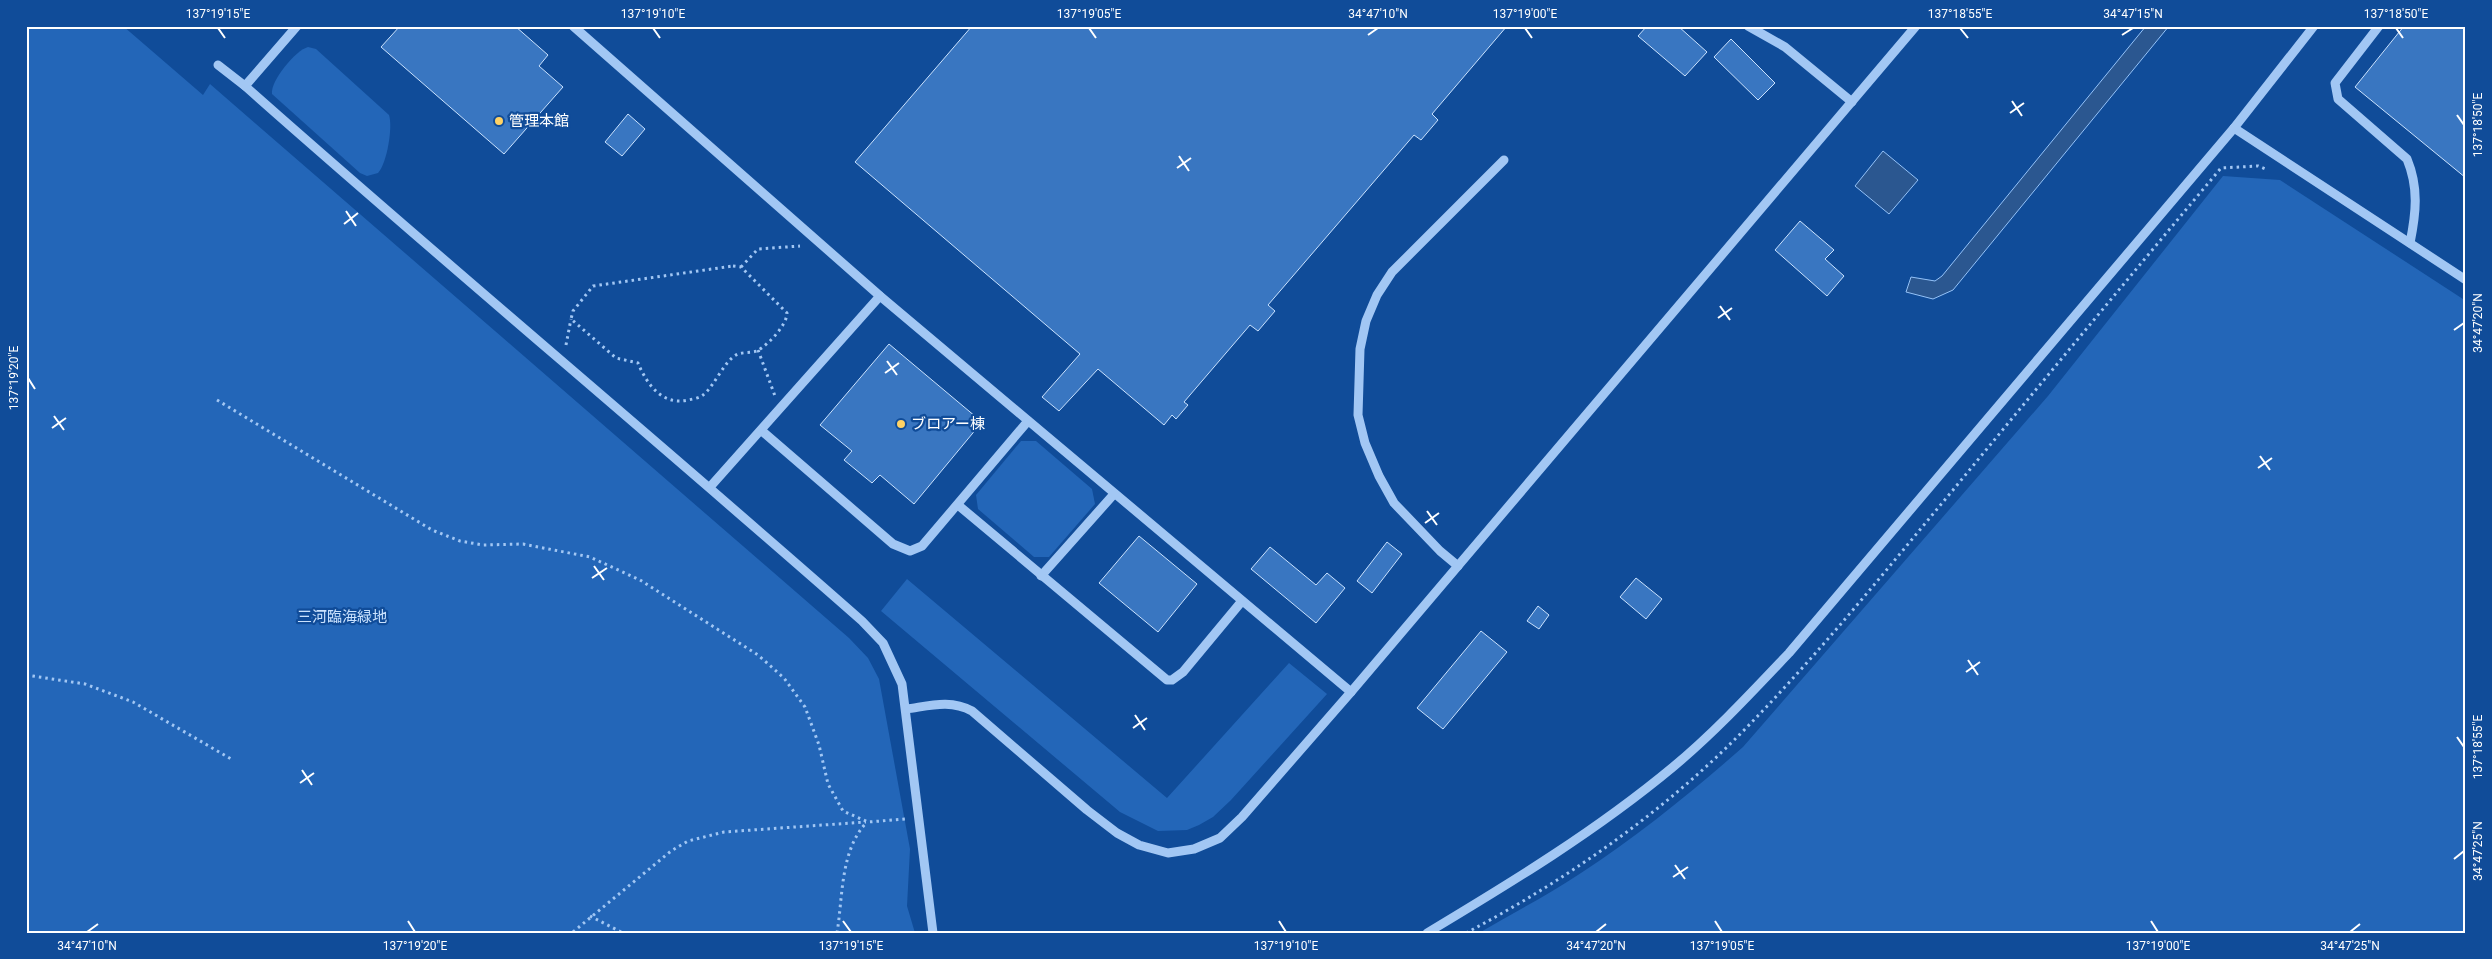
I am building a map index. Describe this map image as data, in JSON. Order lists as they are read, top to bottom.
{
  "parks": ["三河臨海緑地"],
  "places": ["管理本館", "ブロアー棟"],
  "coordinates": [
    "137°19'15\"E",
    "137°19'10\"E",
    "137°19'05\"E",
    "34°47'10\"N",
    "137°19'00\"E",
    "137°18'55\"E",
    "34°47'15\"N",
    "137°18'50\"E",
    "34°47'20\"N",
    "137°19'20\"E",
    "34°47'25\"N"
  ]
}
